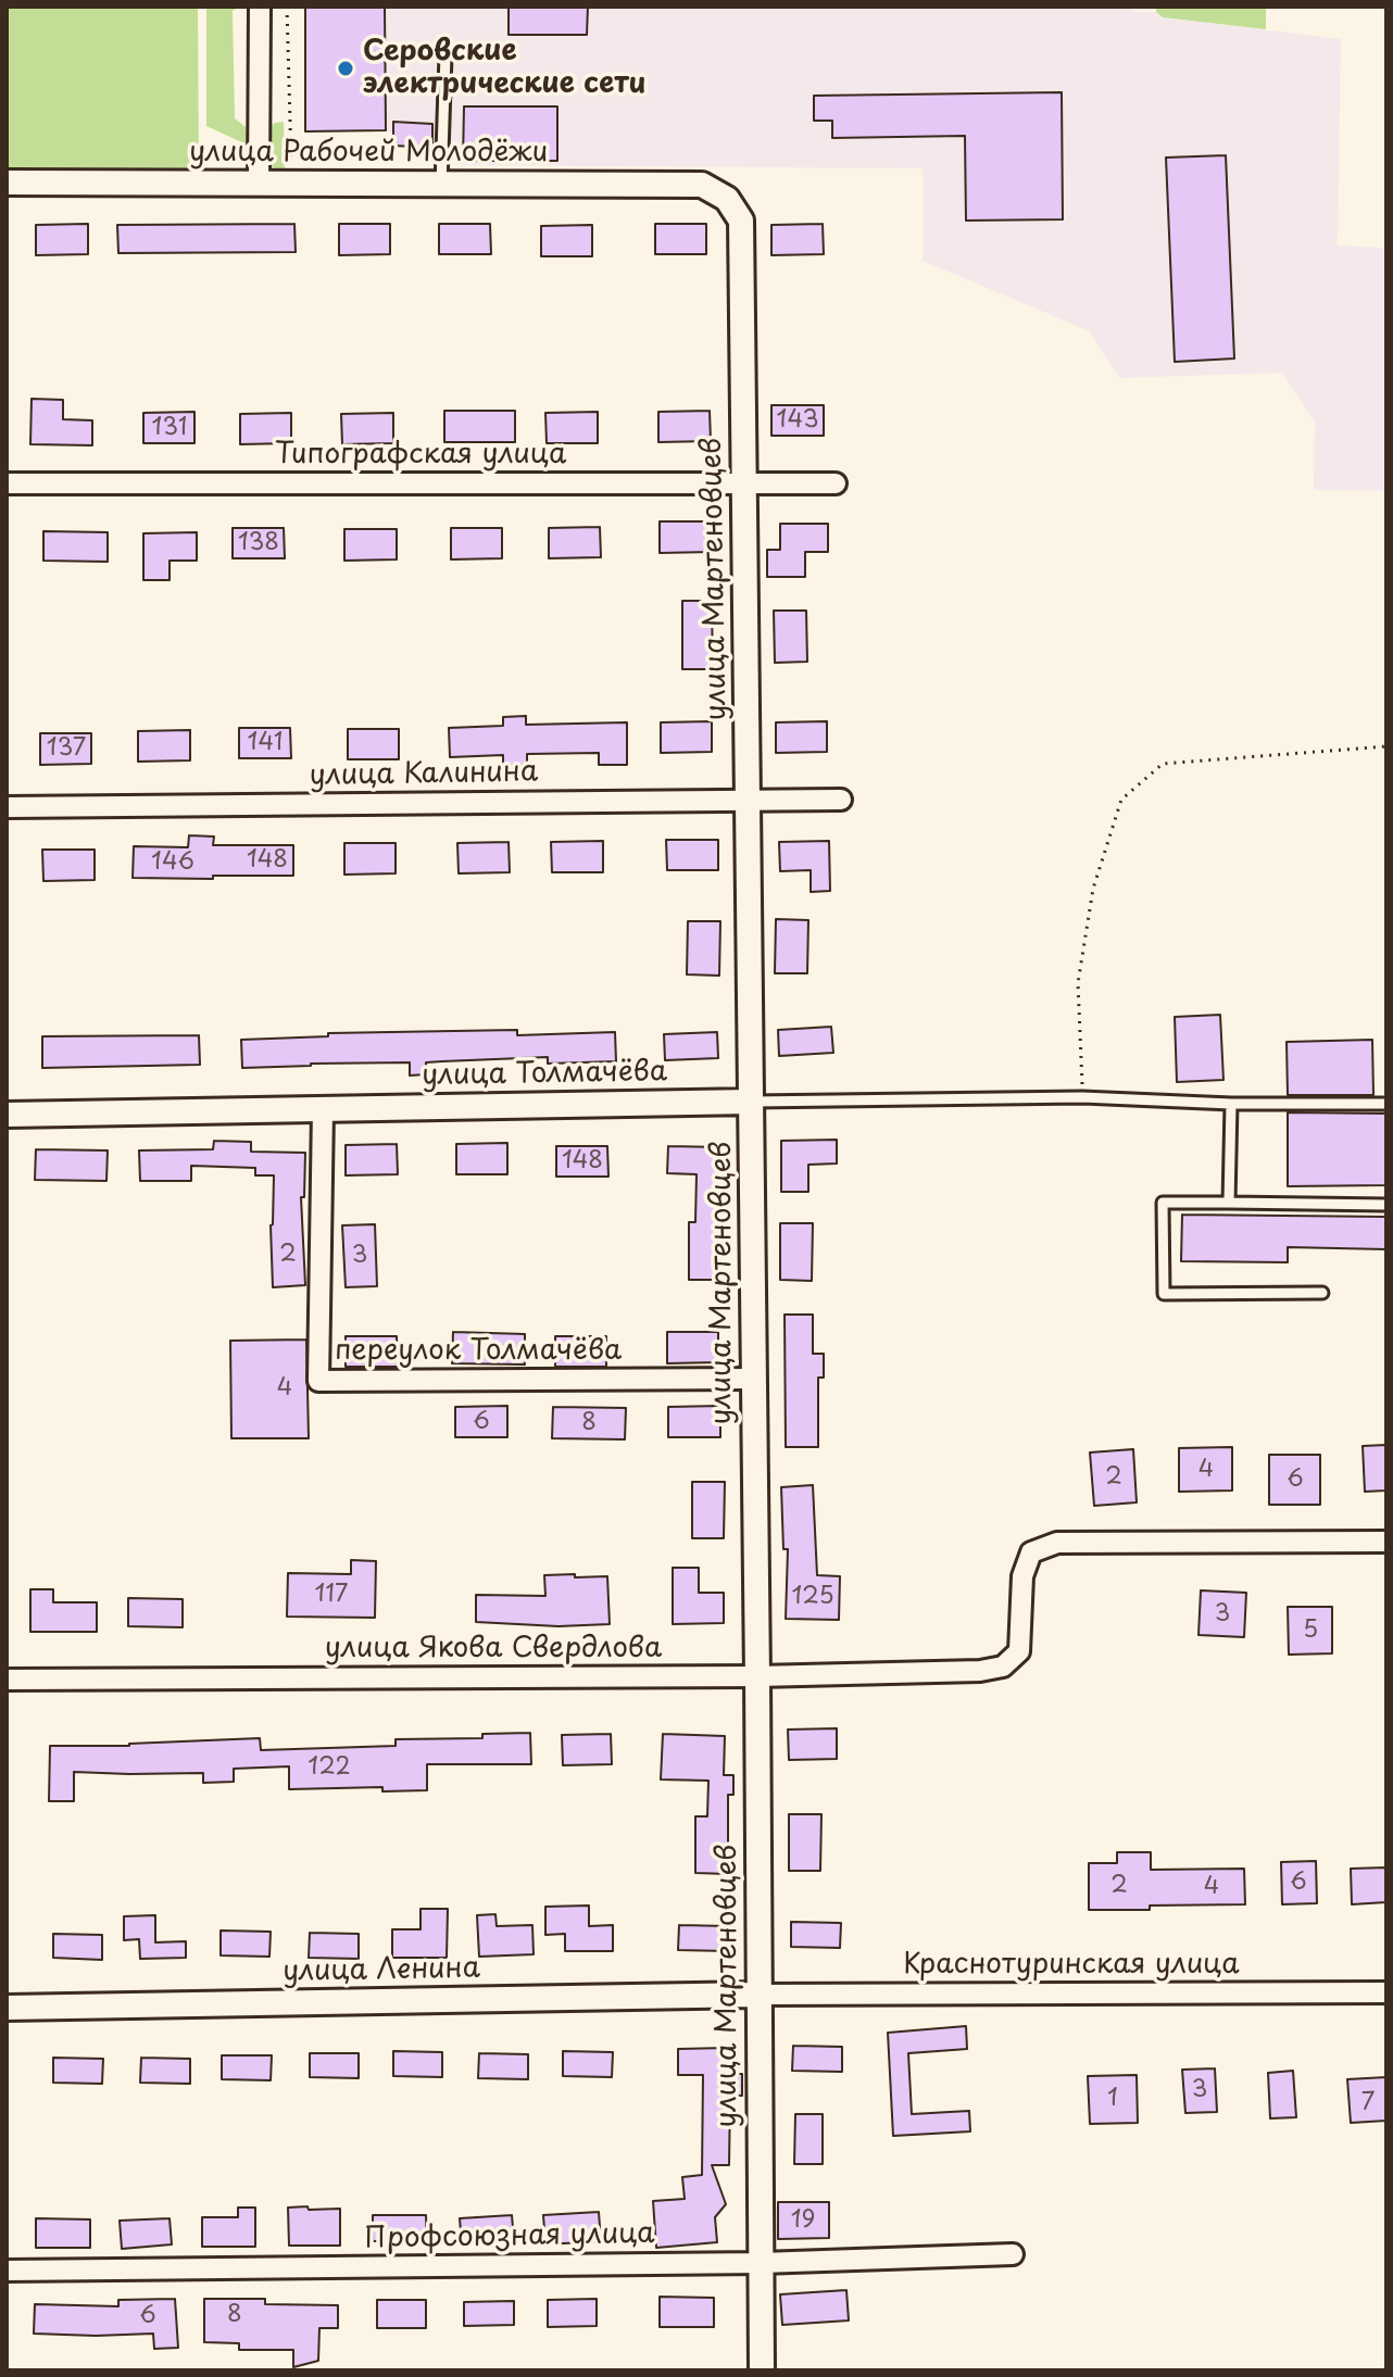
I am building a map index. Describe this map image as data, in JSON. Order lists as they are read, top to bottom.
{
  "streets": {
    "street": [
      "улица Рабочей Молодёжи",
      "Типографская улица",
      "улица Мартеновцев",
      "улица Калинина",
      "улица Толмачёва",
      "переулок Толмачёва",
      "улица Якова Свердлова",
      "Краснотуринская улица",
      "улица Ленина",
      "Профсоюзная улица"
    ]
  },
  "crossings": [
    ["улица Рабочей Молодёжи", "улица Мартеновцев"],
    ["Типографская улица", "улица Мартеновцев"],
    ["улица Мартеновцев", "улица Калинина"],
    ["улица Мартеновцев", "улица Толмачёва"],
    ["улица Мартеновцев", "переулок Толмачёва"],
    ["улица Мартеновцев", "улица Якова Свердлова"],
    ["улица Мартеновцев", "Краснотуринская улица"],
    ["улица Мартеновцев", "улица Ленина"],
    ["улица Мартеновцев", "Профсоюзная улица"],
    ["улица Толмачёва", "переулок Толмачёва"],
    ["Краснотуринская улица", "улица Ленина"]
  ],
  "places": ["Серовские электрические сети"],
  "house_numbers": [
    "143",
    "131",
    "138",
    "141",
    "137",
    "148",
    "146",
    "148",
    "2",
    "3",
    "4",
    "6",
    "8",
    "4",
    "2",
    "6",
    "117",
    "125",
    "3",
    "5",
    "122",
    "6",
    "2",
    "4",
    "3",
    "1",
    "7",
    "19",
    "8",
    "6"
  ]
}
